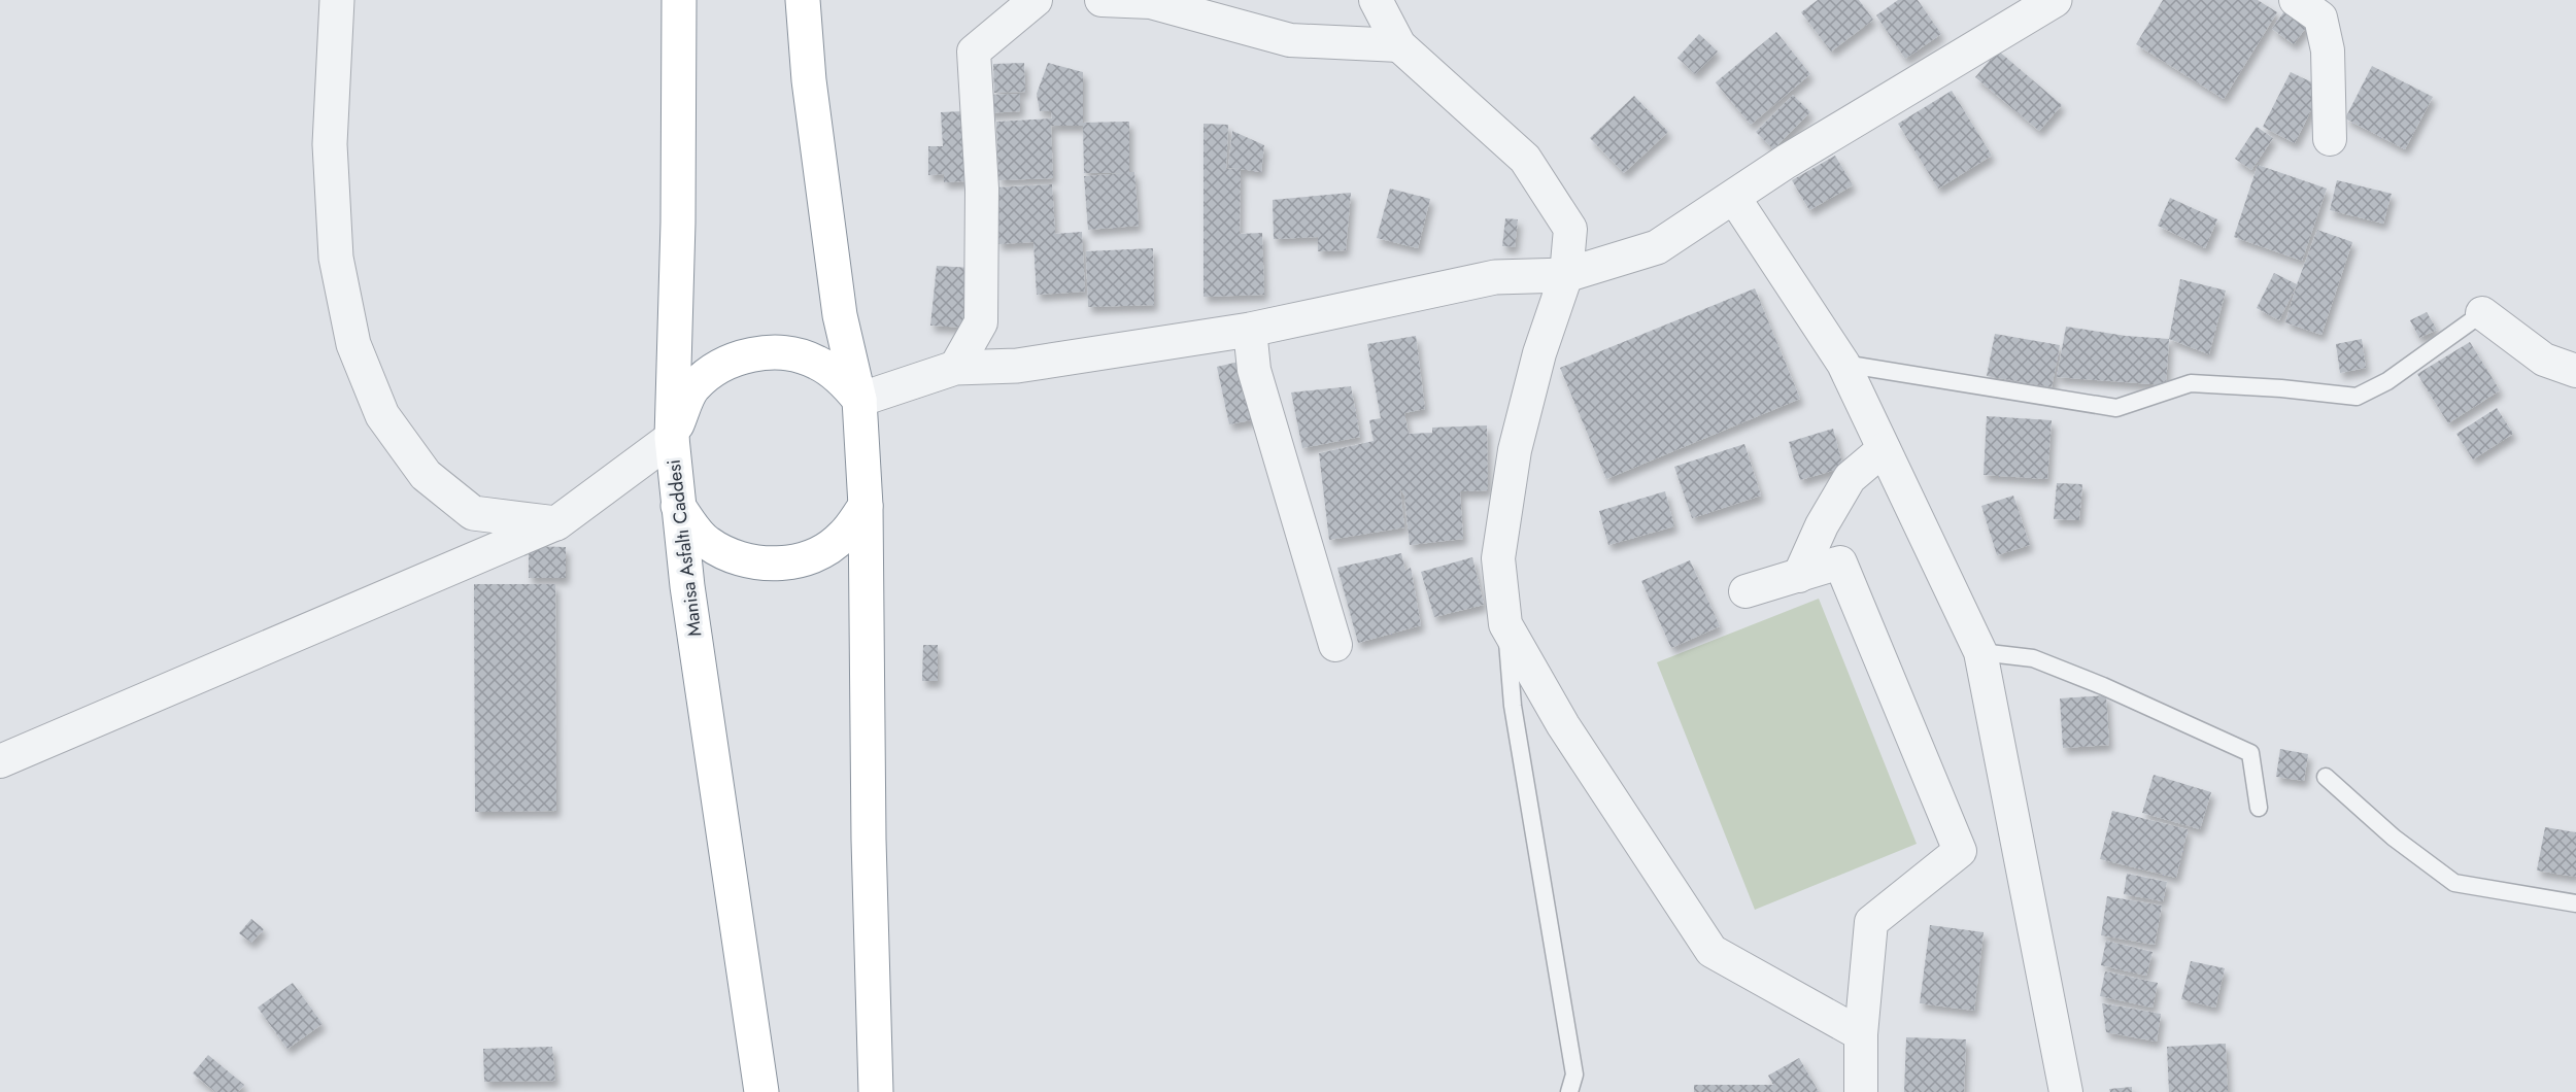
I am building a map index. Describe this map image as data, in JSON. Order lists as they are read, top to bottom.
{
  "streets": {
    "highway": ["Manisa Asfaltı Caddesi"]
  }
}
